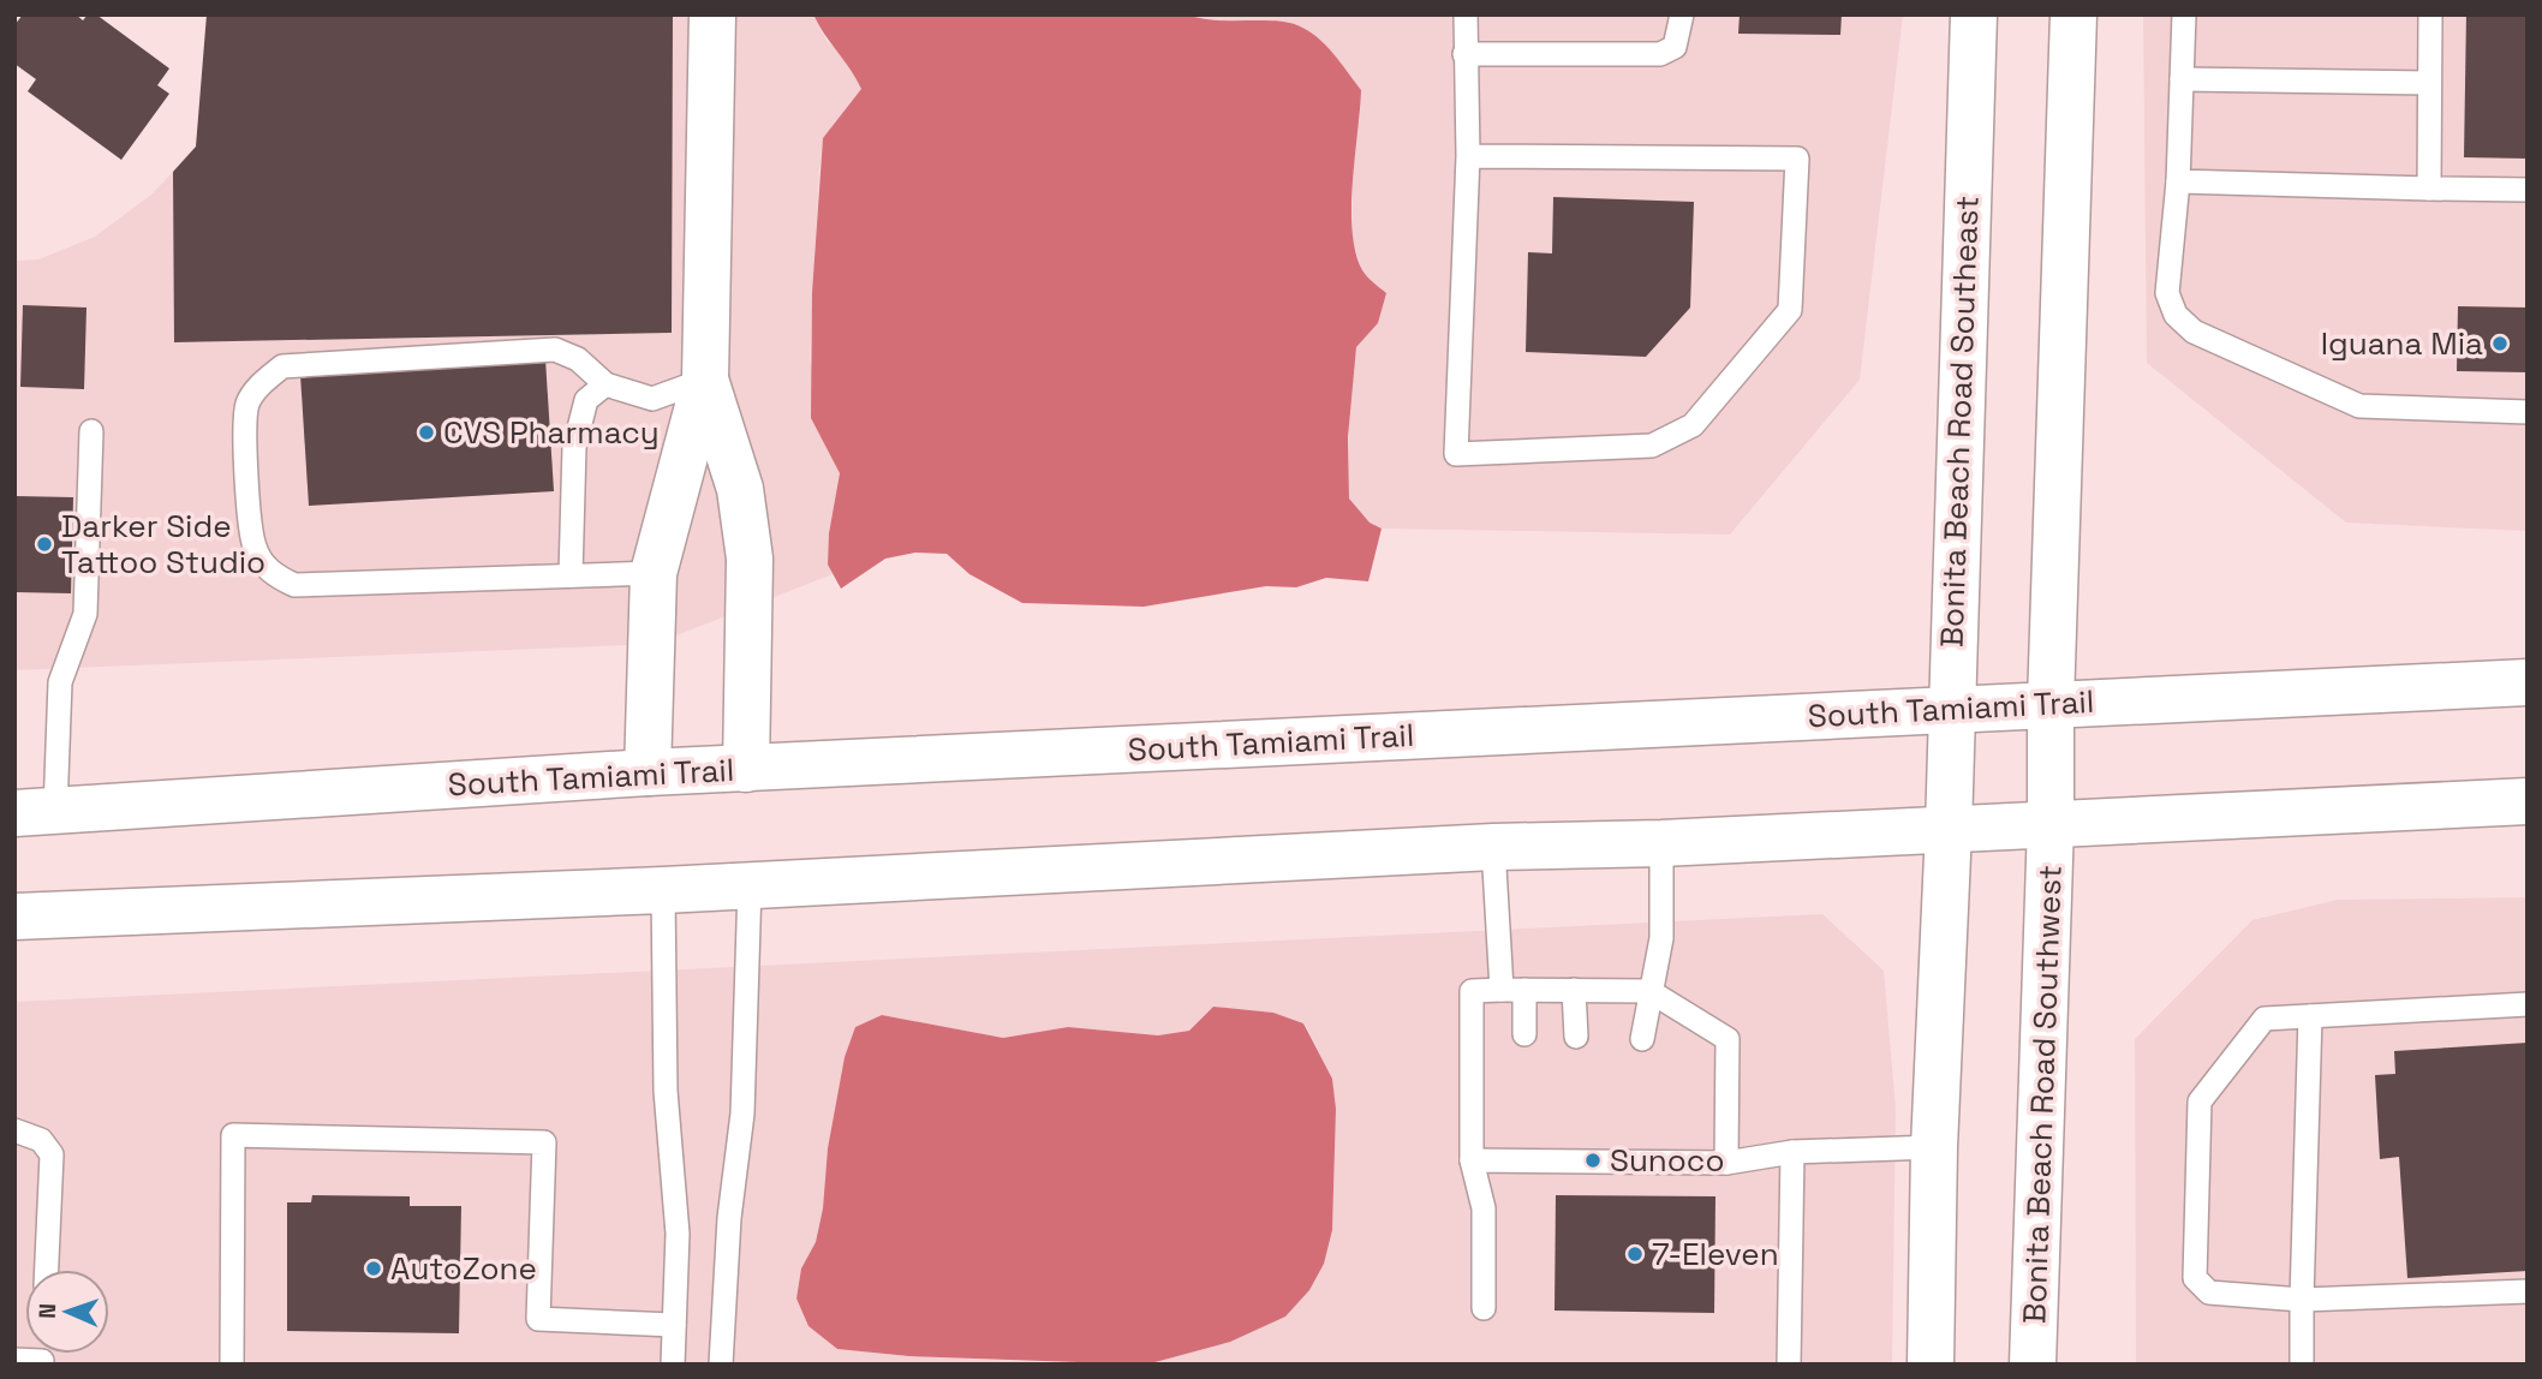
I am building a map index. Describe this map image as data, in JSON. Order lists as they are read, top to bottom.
{
  "streets": {
    "main road": ["Bonita Beach Road Southeast", "South Tamiami Trail", "Bonita Beach Road Southwest"]
  },
  "crossings": [
    ["Bonita Beach Road Southeast", "South Tamiami Trail"]
  ],
  "places": [
    "Iguana Mia",
    "CVS Pharmacy",
    "Darker Side Tattoo Studio",
    "Sunoco",
    "7-Eleven",
    "AutoZone"
  ],
  "north": "left"
}
